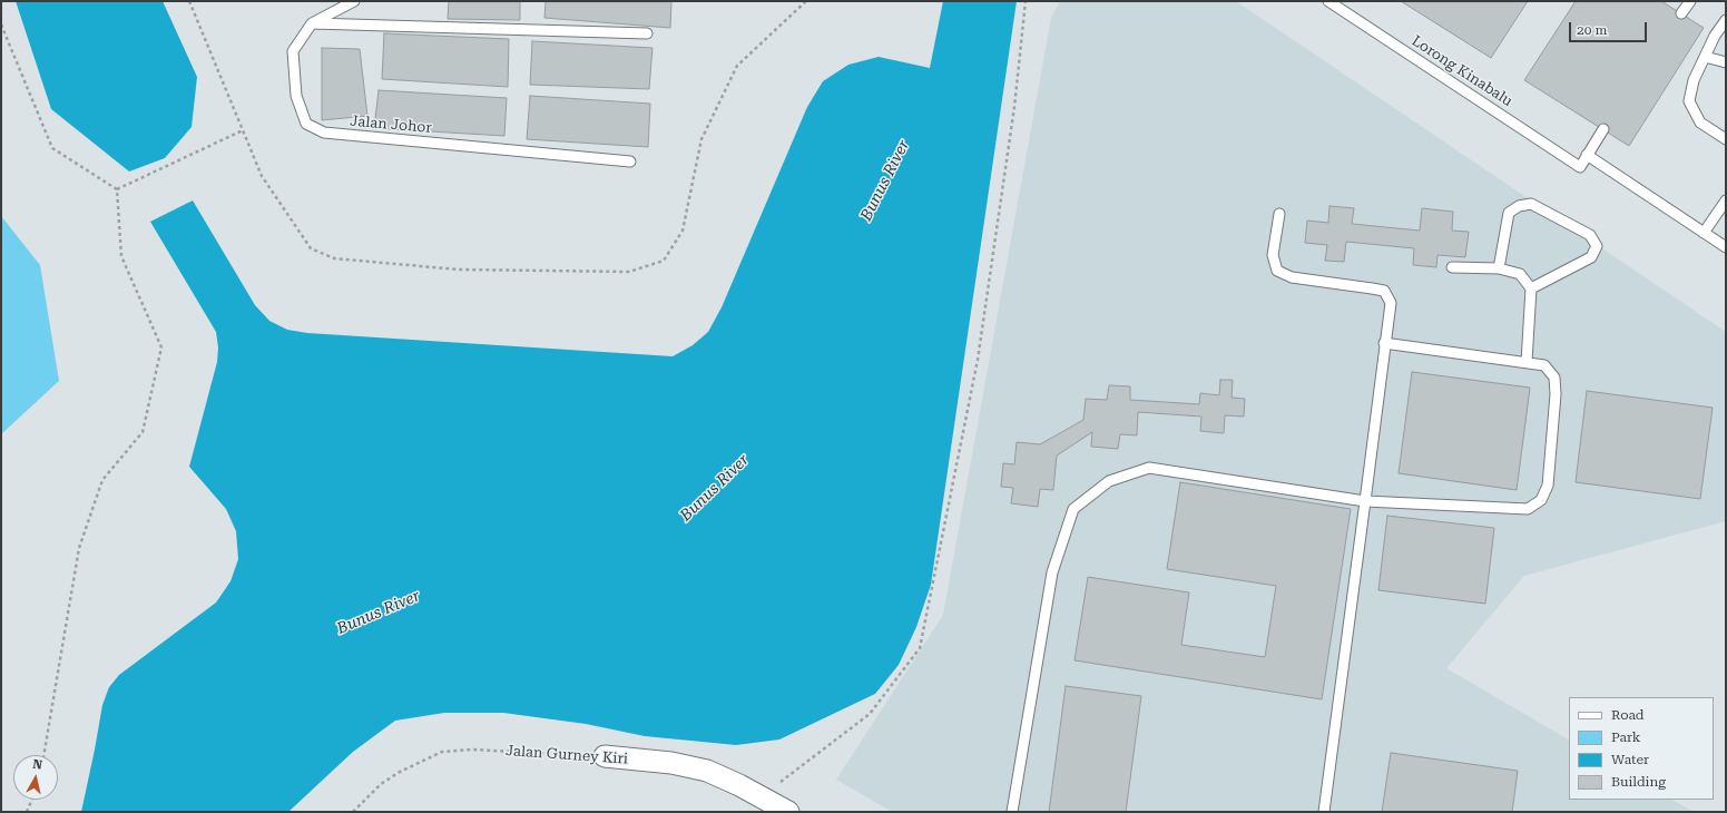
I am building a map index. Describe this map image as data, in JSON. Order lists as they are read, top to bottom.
{
  "streets": {
    "street": ["Jalan Gurney Kiri"],
    "lane": ["Lorong Kinabalu", "Jalan Johor"]
  },
  "water": ["Bunus River"],
  "legend": [
    "Road",
    "Park",
    "Water",
    "Building"
  ],
  "scale_bar": "20 m",
  "north": "top"
}
